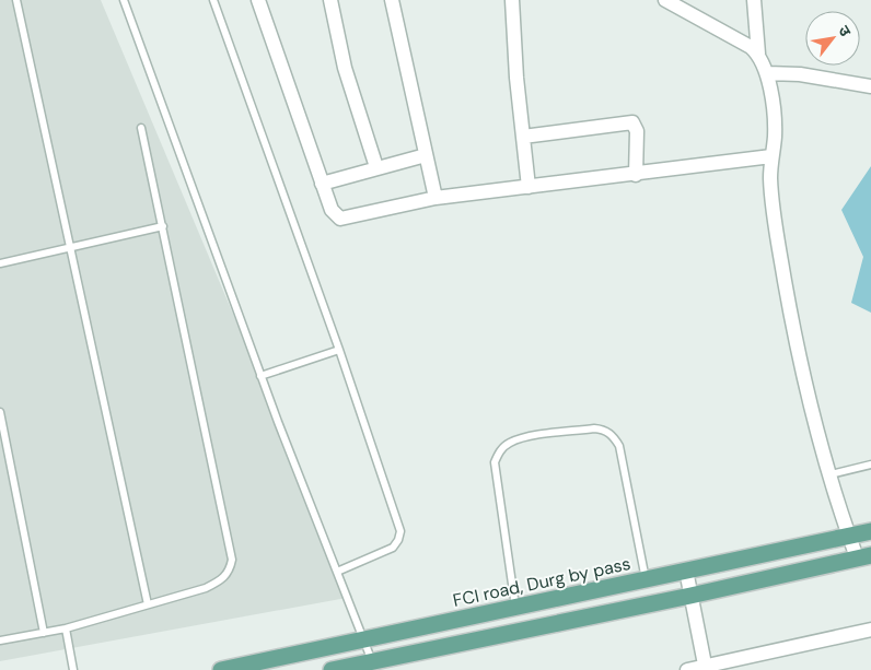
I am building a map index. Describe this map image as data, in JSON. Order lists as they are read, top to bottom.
{
  "streets": {
    "main road": ["FCI road, Durg by pass"]
  },
  "north": "top right"
}
